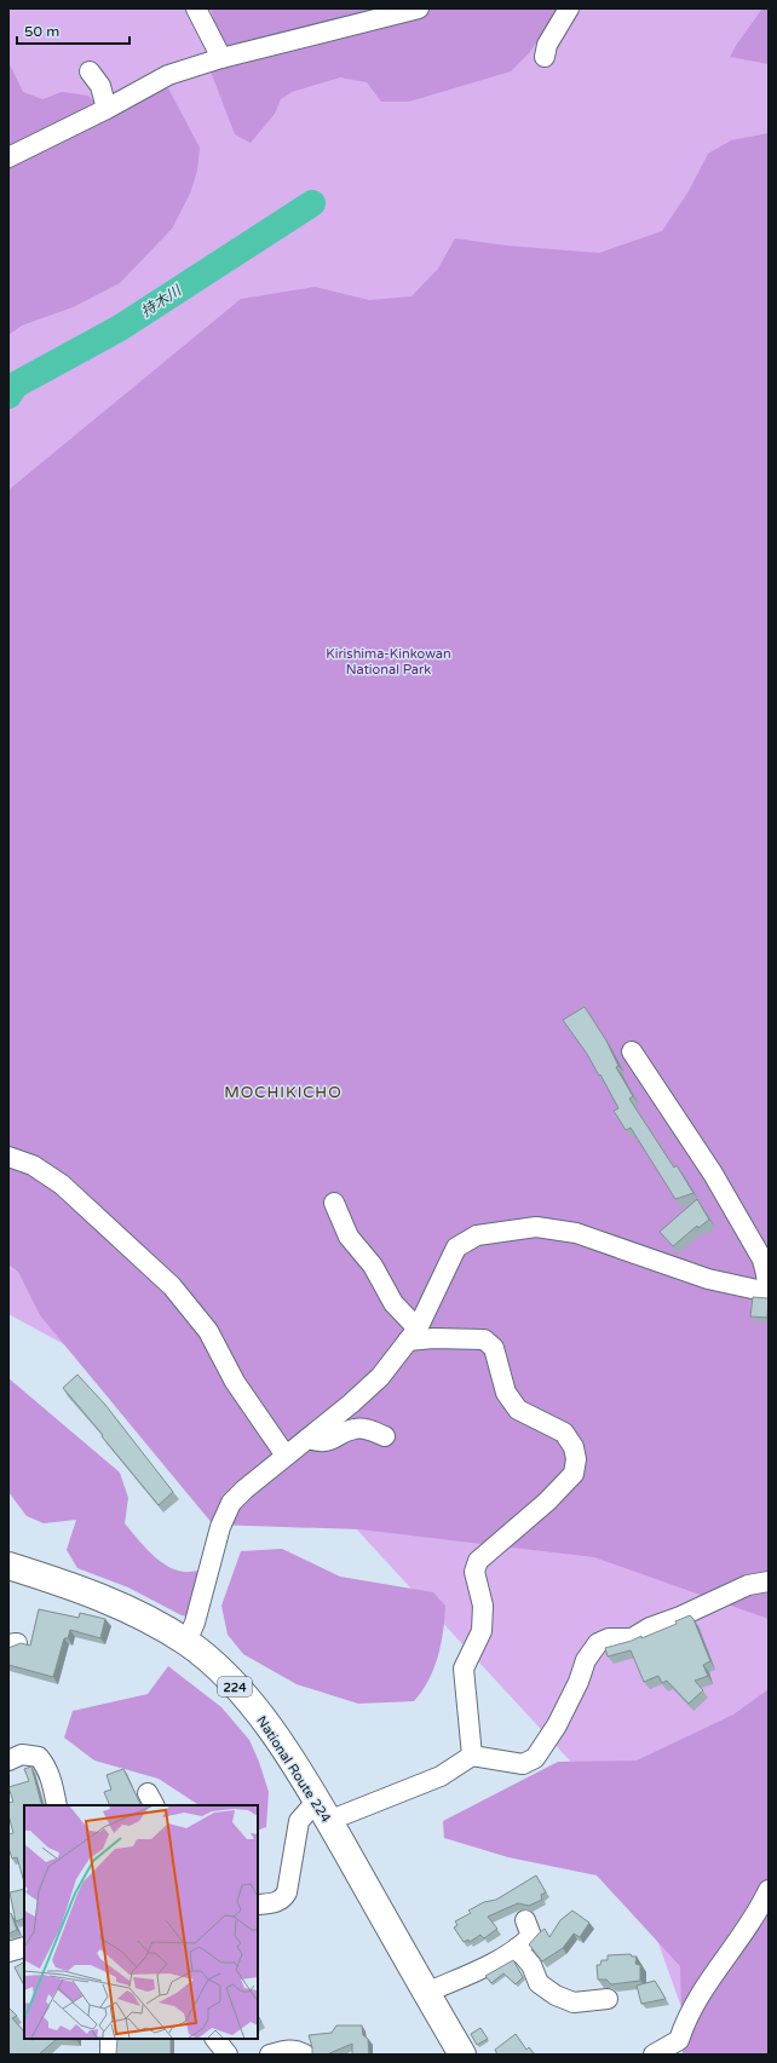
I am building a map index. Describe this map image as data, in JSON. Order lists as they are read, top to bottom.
{
  "streets": {
    "highway": ["224", "National Route 224"]
  },
  "districts": ["MOCHIKICHO"],
  "water": ["持木川"],
  "parks": ["Kirishima-Kinkowan National Park"],
  "scale_bar": "50 m"
}
